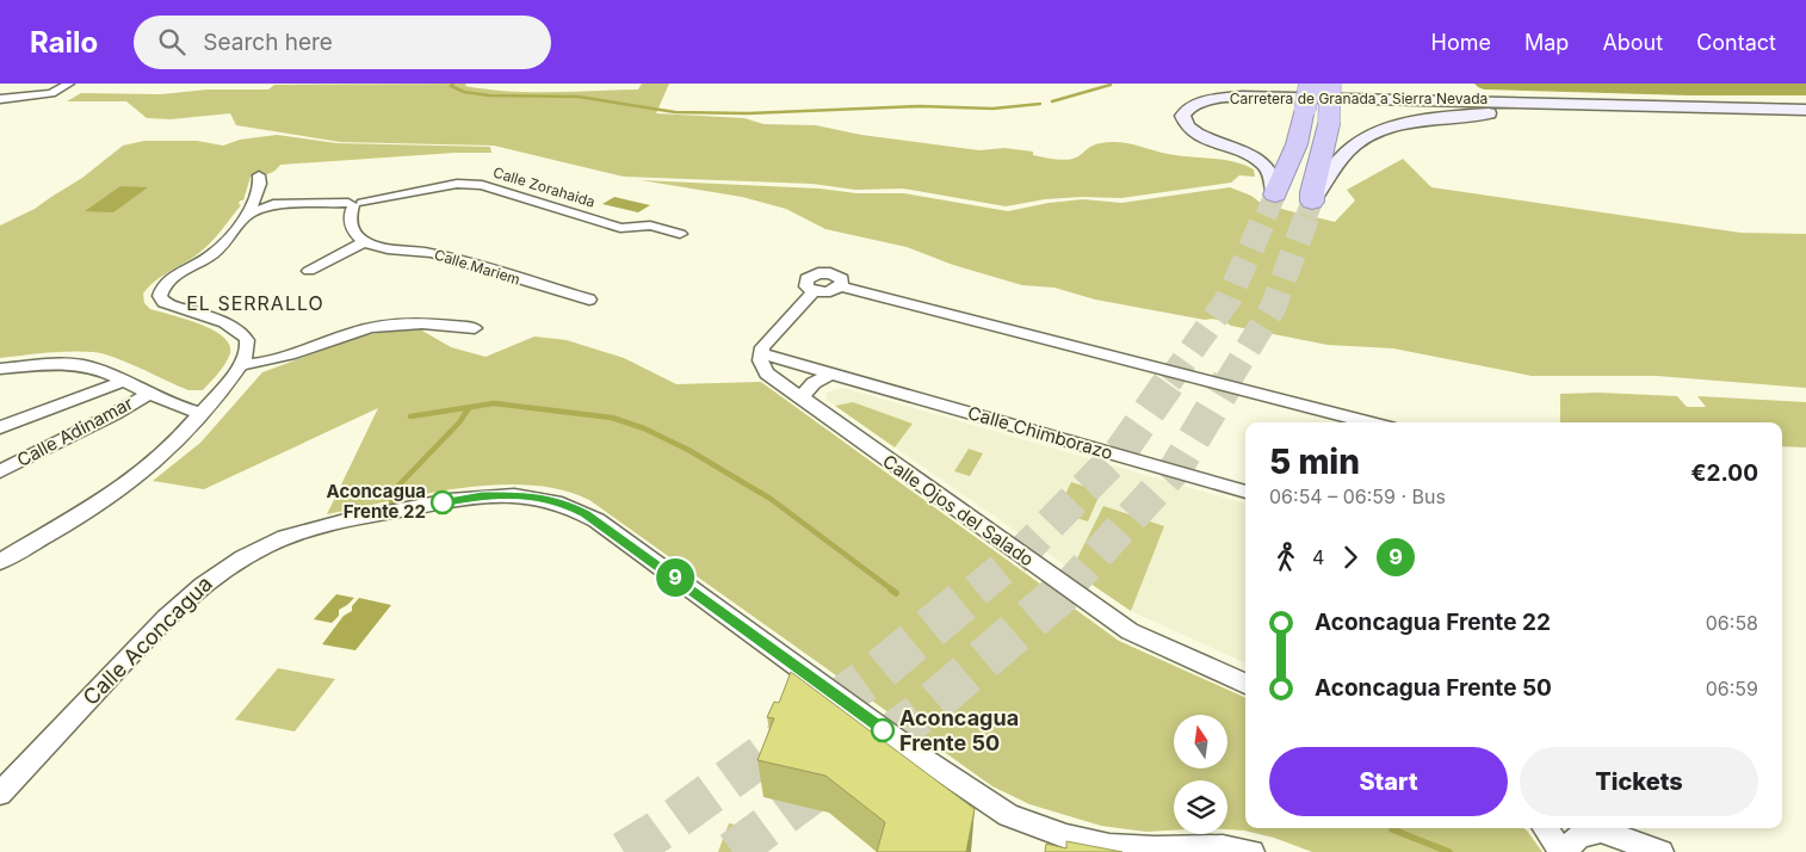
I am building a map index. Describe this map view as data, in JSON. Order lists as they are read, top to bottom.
{
  "streets": {
    "main road": ["Carretera de Granada a Sierra Nevada"],
    "street": [
      "Calle Zorahaida",
      "Calle Mariem",
      "Calle Adinamar",
      "Calle Chimborazo",
      "Calle Ojos del Salado",
      "Calle Aconcagua"
    ]
  },
  "crossings": [
    ["Calle Chimborazo", "Calle Ojos del Salado"]
  ],
  "districts": ["EL SERRALLO"],
  "places": ["Aconcagua Frente 22", "Aconcagua Frente 50"],
  "lines": ["bus line 9"],
  "north": "top",
  "page": {
    "header": "Railo",
    "search": "Search here",
    "nav": [
      "Home",
      "Map",
      "About",
      "Contact"
    ],
    "on_map": "9",
    "heading": ["5 min", "06:54 – 06:59 · Bus", "€2.00"],
    "legs": ["4", "9"],
    "list": [
      {
        "name": "Aconcagua Frente 22",
        "value": "06:58"
      },
      {
        "name": "Aconcagua Frente 50",
        "value": "06:59"
      }
    ],
    "buttons": ["Start", "Tickets"]
  }
}
